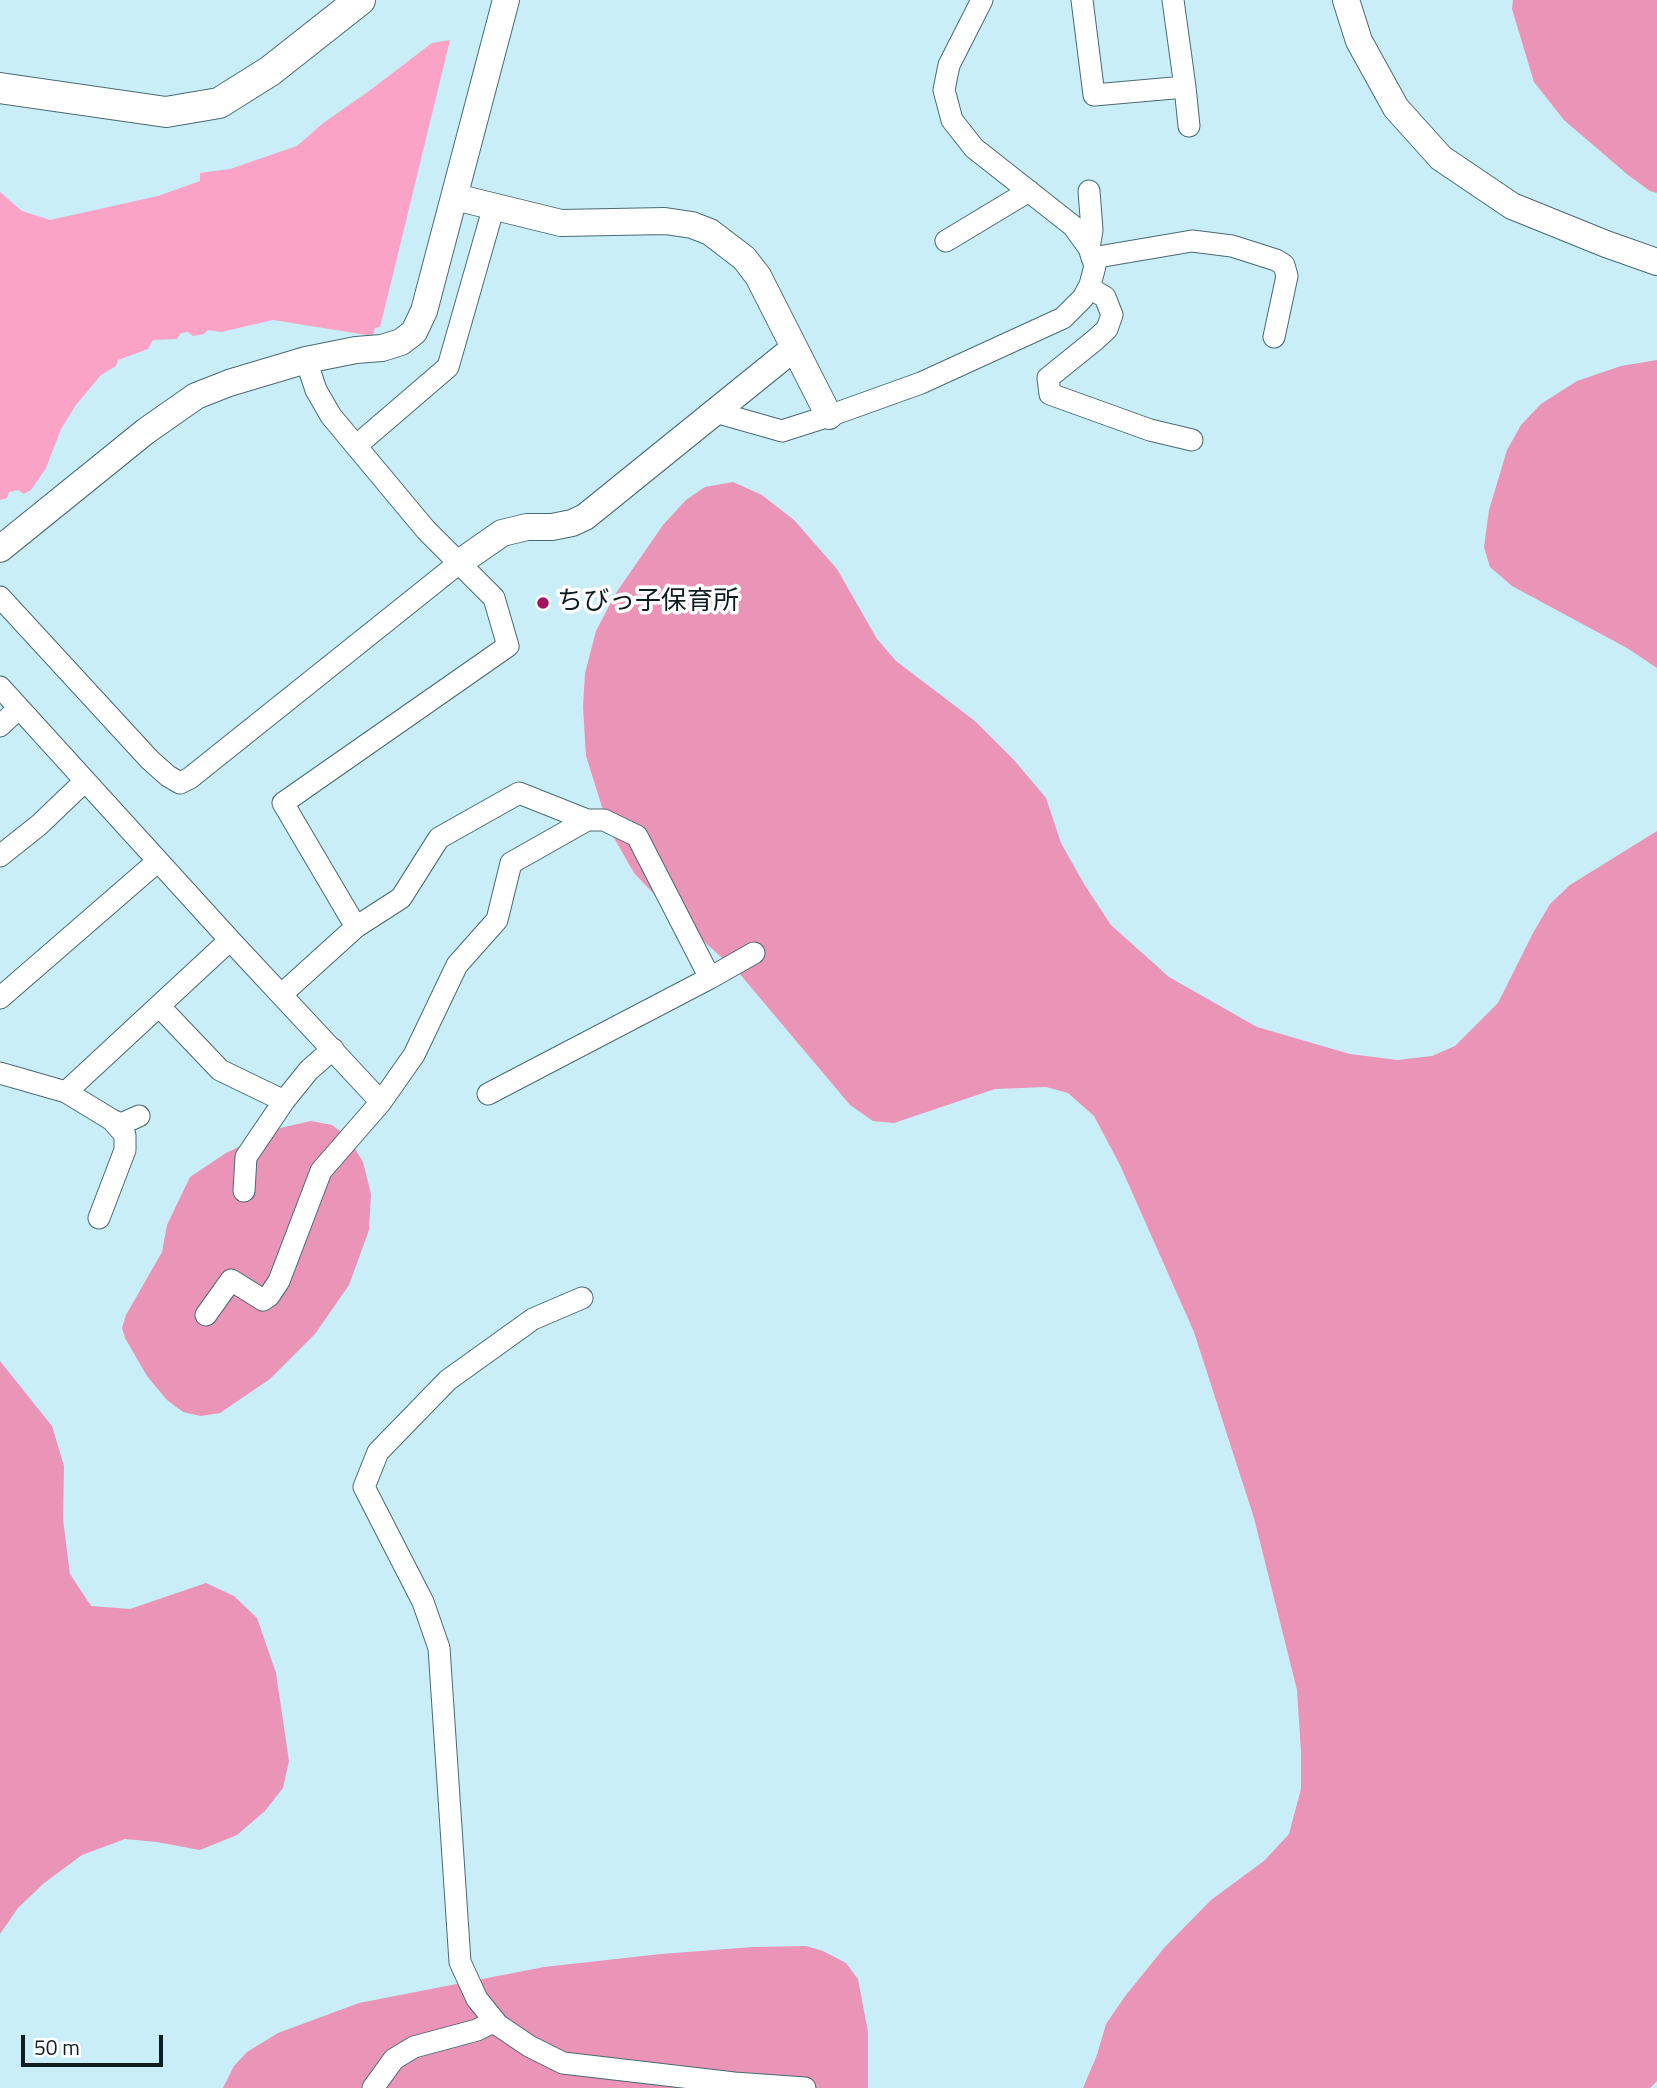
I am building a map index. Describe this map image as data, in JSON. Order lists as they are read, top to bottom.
{
  "places": ["ちびっ子保育所"],
  "scale_bar": "50 m"
}
